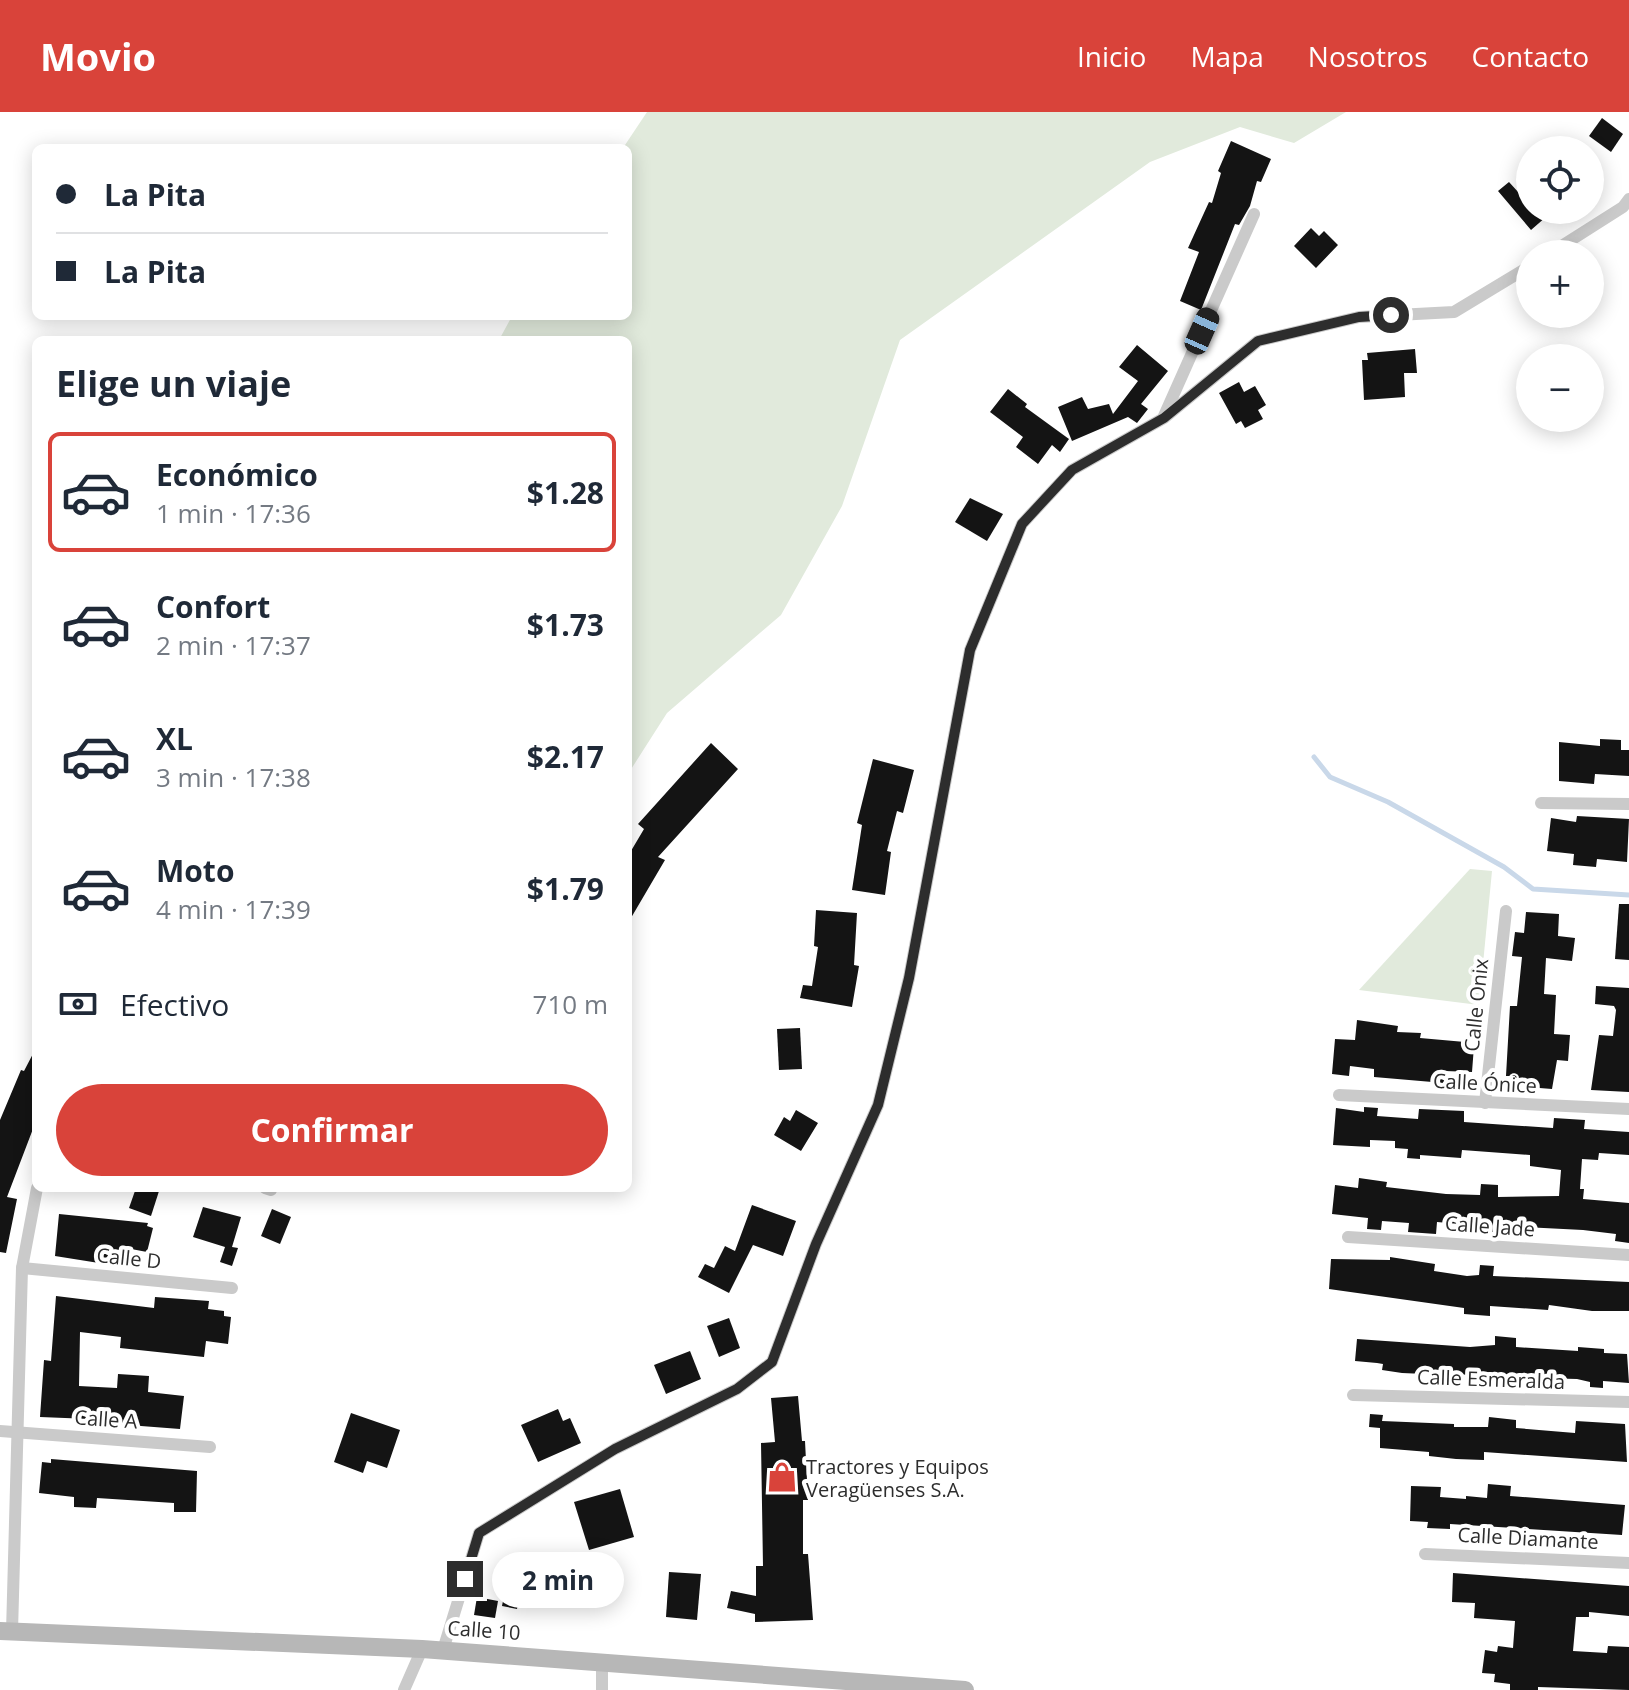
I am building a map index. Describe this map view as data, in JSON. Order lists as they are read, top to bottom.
{
  "streets": {
    "main road": ["Calle 10"],
    "street": [
      "Calle Onix",
      "Calle Ónice",
      "Calle Jade",
      "Calle D",
      "Calle Esmeralda",
      "Calle A",
      "Calle Diamante"
    ]
  },
  "crossings": [
    ["Calle Onix", "Calle Ónice"]
  ],
  "places": {
    "shop": ["Tractores y Equipos Veragüenses S.A."]
  },
  "page": {
    "header": "Movio",
    "nav": [
      "Inicio",
      "Mapa",
      "Nosotros",
      "Contacto"
    ],
    "map_buttons": ["+", "−"],
    "banner": ["La Pita", "La Pita"],
    "heading": "Elige un viaje",
    "list": [
      {
        "name": "Económico",
        "note": "1 min · 17:36",
        "value": "$1.28"
      },
      {
        "name": "Confort",
        "note": "2 min · 17:37",
        "value": "$1.73"
      },
      {
        "name": "XL",
        "note": "3 min · 17:38",
        "value": "$2.17"
      },
      {
        "name": "Moto",
        "note": "4 min · 17:39",
        "value": "$1.79"
      }
    ],
    "pay": ["Efectivo", "710 m"],
    "buttons": "Confirmar",
    "bubble": "2 min"
  }
}
